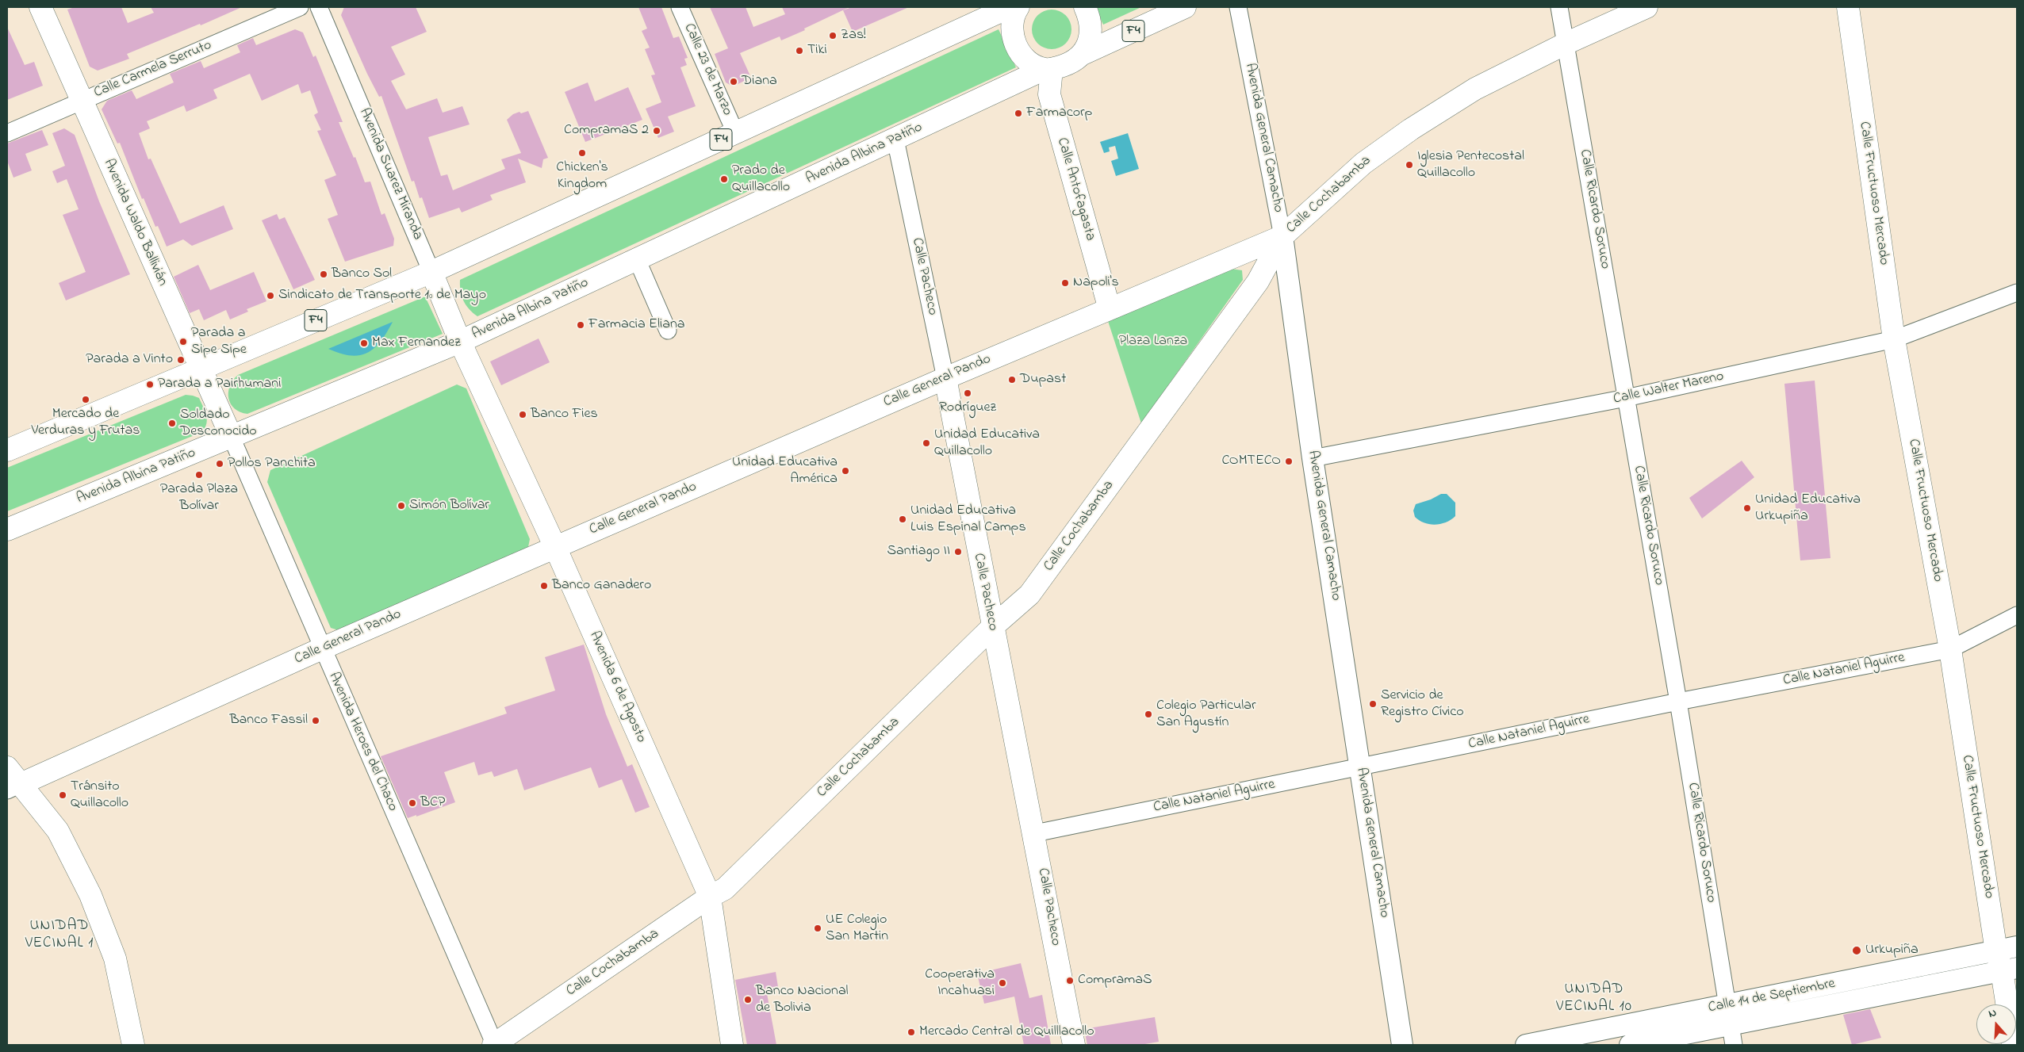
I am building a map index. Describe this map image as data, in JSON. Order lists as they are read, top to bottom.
{
  "streets": {
    "main road": [
      "F4",
      "Avenida Albina Patiño",
      "Avenida Suarez Miranda",
      "Calle Antofagasta",
      "Calle Fructuoso Mercado",
      "Calle Cochabamba",
      "Avenida Waldo Ballivián",
      "Calle Pacheco",
      "Calle General Pando",
      "Avenida 6 de Agosto"
    ],
    "street": [
      "Calle Carmela Serruto",
      "Calle 23 de Marzo",
      "Avenida General Camacho",
      "Calle Ricardo Soruco",
      "Calle Walter Mareno",
      "Calle Nataniel Aguirre",
      "Avenida Heroes del Chaco",
      "Calle 14 de Septiembre"
    ]
  },
  "crossings": [
    ["F4", "Calle 23 de Marzo"],
    ["F4", "Avenida Albina Patiño"],
    ["F4", "Avenida Suarez Miranda"],
    ["F4", "Calle Antofagasta"],
    ["F4", "Avenida Waldo Ballivián"],
    ["Calle Carmela Serruto", "Avenida Waldo Ballivián"],
    ["Avenida General Camacho", "Calle Cochabamba"],
    ["Avenida General Camacho", "Calle General Pando"],
    ["Avenida General Camacho", "Calle Walter Mareno"],
    ["Avenida General Camacho", "Calle Nataniel Aguirre"],
    ["Avenida Albina Patiño", "Avenida Suarez Miranda"],
    ["Avenida Albina Patiño", "Calle Antofagasta"],
    ["Avenida Albina Patiño", "Avenida Waldo Ballivián"],
    ["Avenida Albina Patiño", "Calle Pacheco"],
    ["Avenida Albina Patiño", "Avenida 6 de Agosto"],
    ["Avenida Albina Patiño", "Avenida Heroes del Chaco"],
    ["Avenida Suarez Miranda", "Avenida 6 de Agosto"],
    ["Calle Antofagasta", "Calle General Pando"],
    ["Calle Fructuoso Mercado", "Calle Walter Mareno"],
    ["Calle Fructuoso Mercado", "Calle Nataniel Aguirre"],
    ["Calle Fructuoso Mercado", "Calle 14 de Septiembre"],
    ["Calle Cochabamba", "Calle Ricardo Soruco"],
    ["Calle Cochabamba", "Calle Pacheco"],
    ["Calle Cochabamba", "Calle General Pando"],
    ["Calle Cochabamba", "Avenida 6 de Agosto"],
    ["Calle Cochabamba", "Avenida Heroes del Chaco"],
    ["Calle Ricardo Soruco", "Calle Walter Mareno"],
    ["Calle Ricardo Soruco", "Calle Nataniel Aguirre"],
    ["Calle Ricardo Soruco", "Calle 14 de Septiembre"],
    ["Avenida Waldo Ballivián", "Avenida Heroes del Chaco"],
    ["Calle Pacheco", "Calle General Pando"],
    ["Calle Pacheco", "Calle Nataniel Aguirre"],
    ["Calle General Pando", "Avenida 6 de Agosto"],
    ["Calle General Pando", "Avenida Heroes del Chaco"]
  ],
  "districts": ["UNIDAD VECINAL 1", "UNIDAD VECINAL 10"],
  "parks": ["Plaza Lanza"],
  "places": [
    "Zas!",
    "Tiki",
    "Diana",
    "Farmacorp",
    "CompramaS 2",
    "Chicken's Kingdom",
    "Iglesia Pentecostal Quillacollo",
    "Prado de Quillacollo",
    "Banco Sol",
    "Napoli's",
    "Sindicato de Transporte 1º de Mayo",
    "Farmacia Eliana",
    "Parada a Sipe Sipe",
    "Max Fernandez",
    "Parada a Vinto",
    "Dupast",
    "Parada a Pairhumani",
    "Rodríguez",
    "Mercado de Verduras y Frutas",
    "Banco Fies",
    "Soldado Desconocido",
    "Unidad Educativa Quillacollo",
    "COMTECO",
    "Pollos Panchita",
    "Unidad Educativa América",
    "Parada Plaza Bolívar",
    "Simón Bolívar",
    "Unidad Educativa Urkupiña",
    "Unidad Educativa Luis Espinal Camps",
    "Santiago II",
    "Banco Ganadero",
    "Servicio de Registro Cívico",
    "Colegio Particular San Agustín",
    "Banco Fassil",
    "Tránsito Quillacollo",
    "BCP",
    "UE Colegio San Martin",
    "Urkupiña",
    "CompramaS",
    "Cooperativa Incahuasi",
    "Banco Nacional de Bolivia",
    "Mercado Central de Quilllacollo"
  ],
  "north": "top"
}
